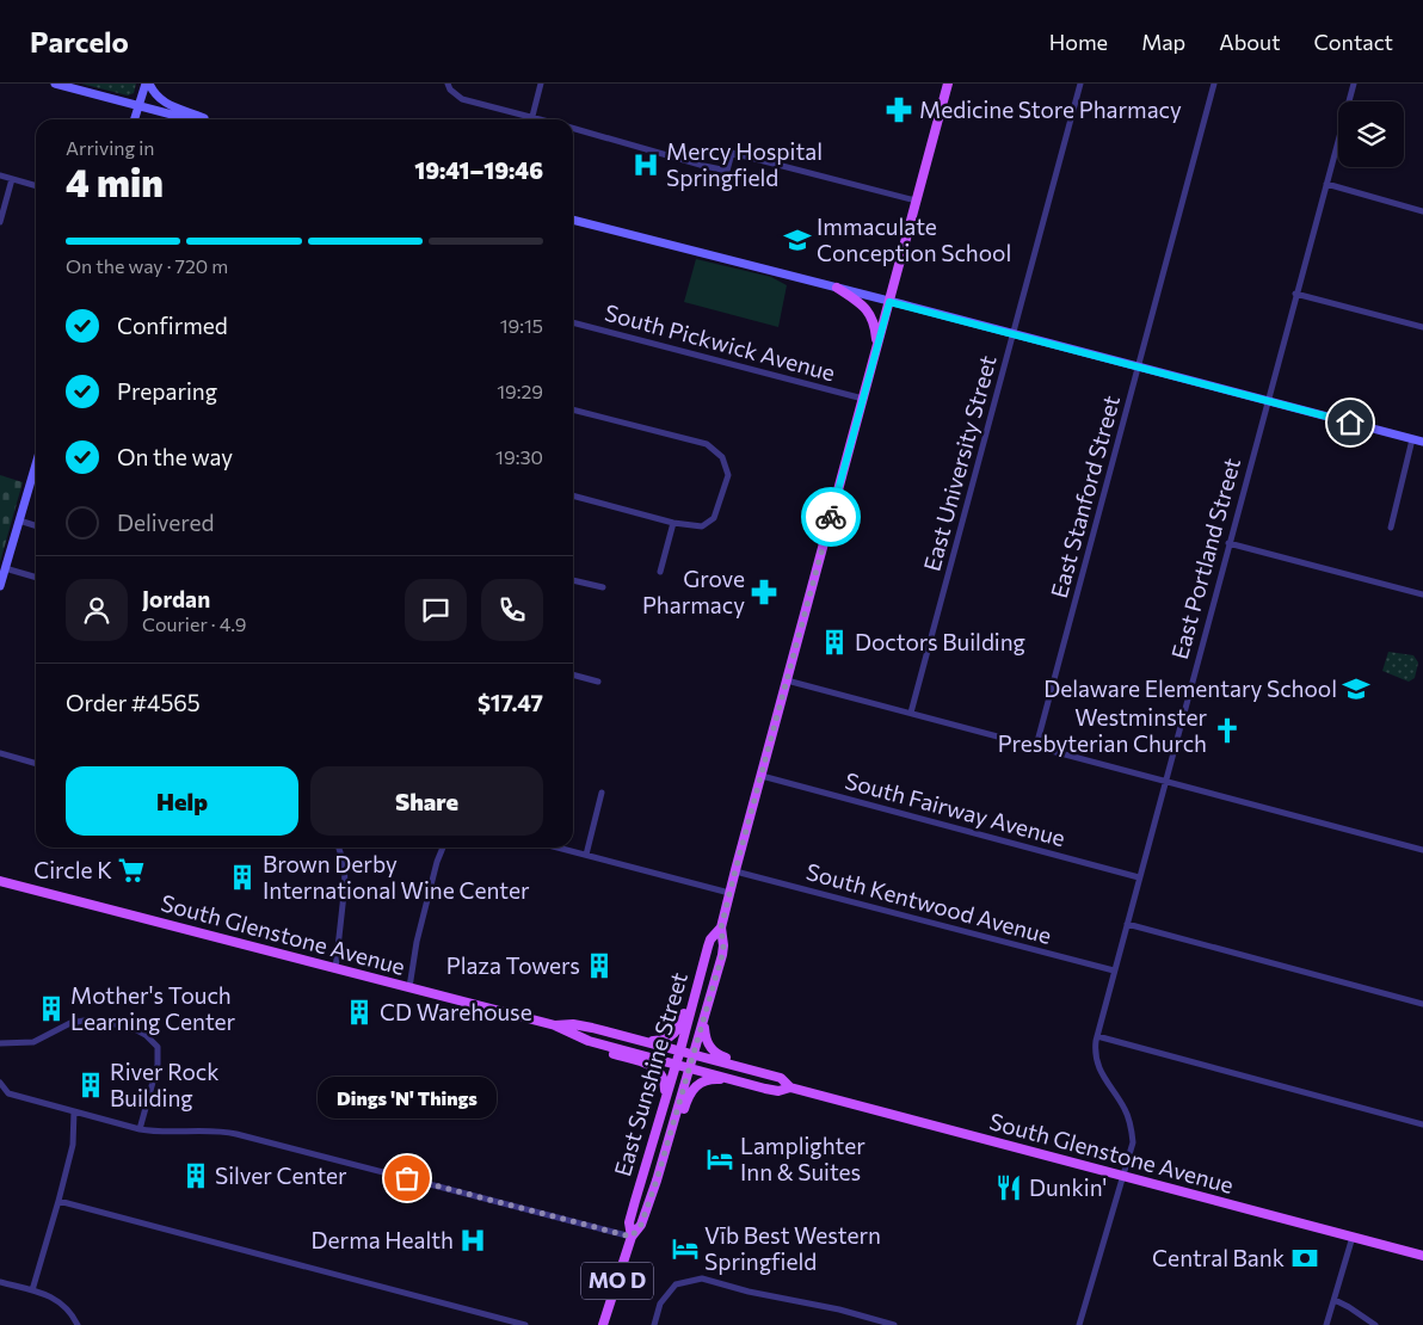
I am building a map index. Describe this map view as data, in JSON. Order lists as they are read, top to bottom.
{
  "streets": {
    "main road": ["South Glenstone Avenue", "East Sunshine Street", "MO D"],
    "street": [
      "South Pickwick Avenue",
      "East University Street",
      "East Stanford Street",
      "East Portland Street",
      "South Fairway Avenue",
      "South Kentwood Avenue"
    ]
  },
  "crossings": [
    ["South Pickwick Avenue", "East Sunshine Street"],
    ["East Portland Street", "South Fairway Avenue"],
    ["East Portland Street", "South Kentwood Avenue"],
    ["East Portland Street", "South Glenstone Avenue"],
    ["South Fairway Avenue", "East Sunshine Street"],
    ["South Kentwood Avenue", "East Sunshine Street"],
    ["South Glenstone Avenue", "East Sunshine Street"]
  ],
  "places": {
    "pharmacy": ["Medicine Store Pharmacy", "Grove Pharmacy"],
    "hospital": ["Mercy Hospital Springfield", "Derma Health"],
    "school or university": ["Immaculate Conception School", "Delaware Elementary School"],
    "building": [
      "Doctors Building",
      "Brown Derby International Wine Center",
      "Plaza Towers",
      "Mother's Touch Learning Center",
      "CD Warehouse",
      "River Rock Building",
      "Silver Center"
    ],
    "church": ["Westminster Presbyterian Church"],
    "supermarket": ["Circle K"],
    "hotel": ["Lamplighter Inn & Suites", "Vīb Best Western Springfield"],
    "other": ["Dings 'N' Things"],
    "restaurant": ["Dunkin'"],
    "bank": ["Central Bank"]
  },
  "page": {
    "header": "Parcelo",
    "nav": [
      "Home",
      "Map",
      "About",
      "Contact"
    ],
    "heading": ["4 min", "Arriving in", "19:41–19:46"],
    "panel": [
      "Jordan",
      "Courier · 4.9",
      "Order #4565",
      "$17.47"
    ],
    "bar": "On the way · 720 m",
    "list": [
      ["Confirmed", "19:15"],
      ["Preparing", "19:29"],
      ["On the way", "19:30"],
      "Delivered"
    ],
    "buttons": ["Help", "Share"],
    "bubble": "Dings 'N' Things"
  }
}
